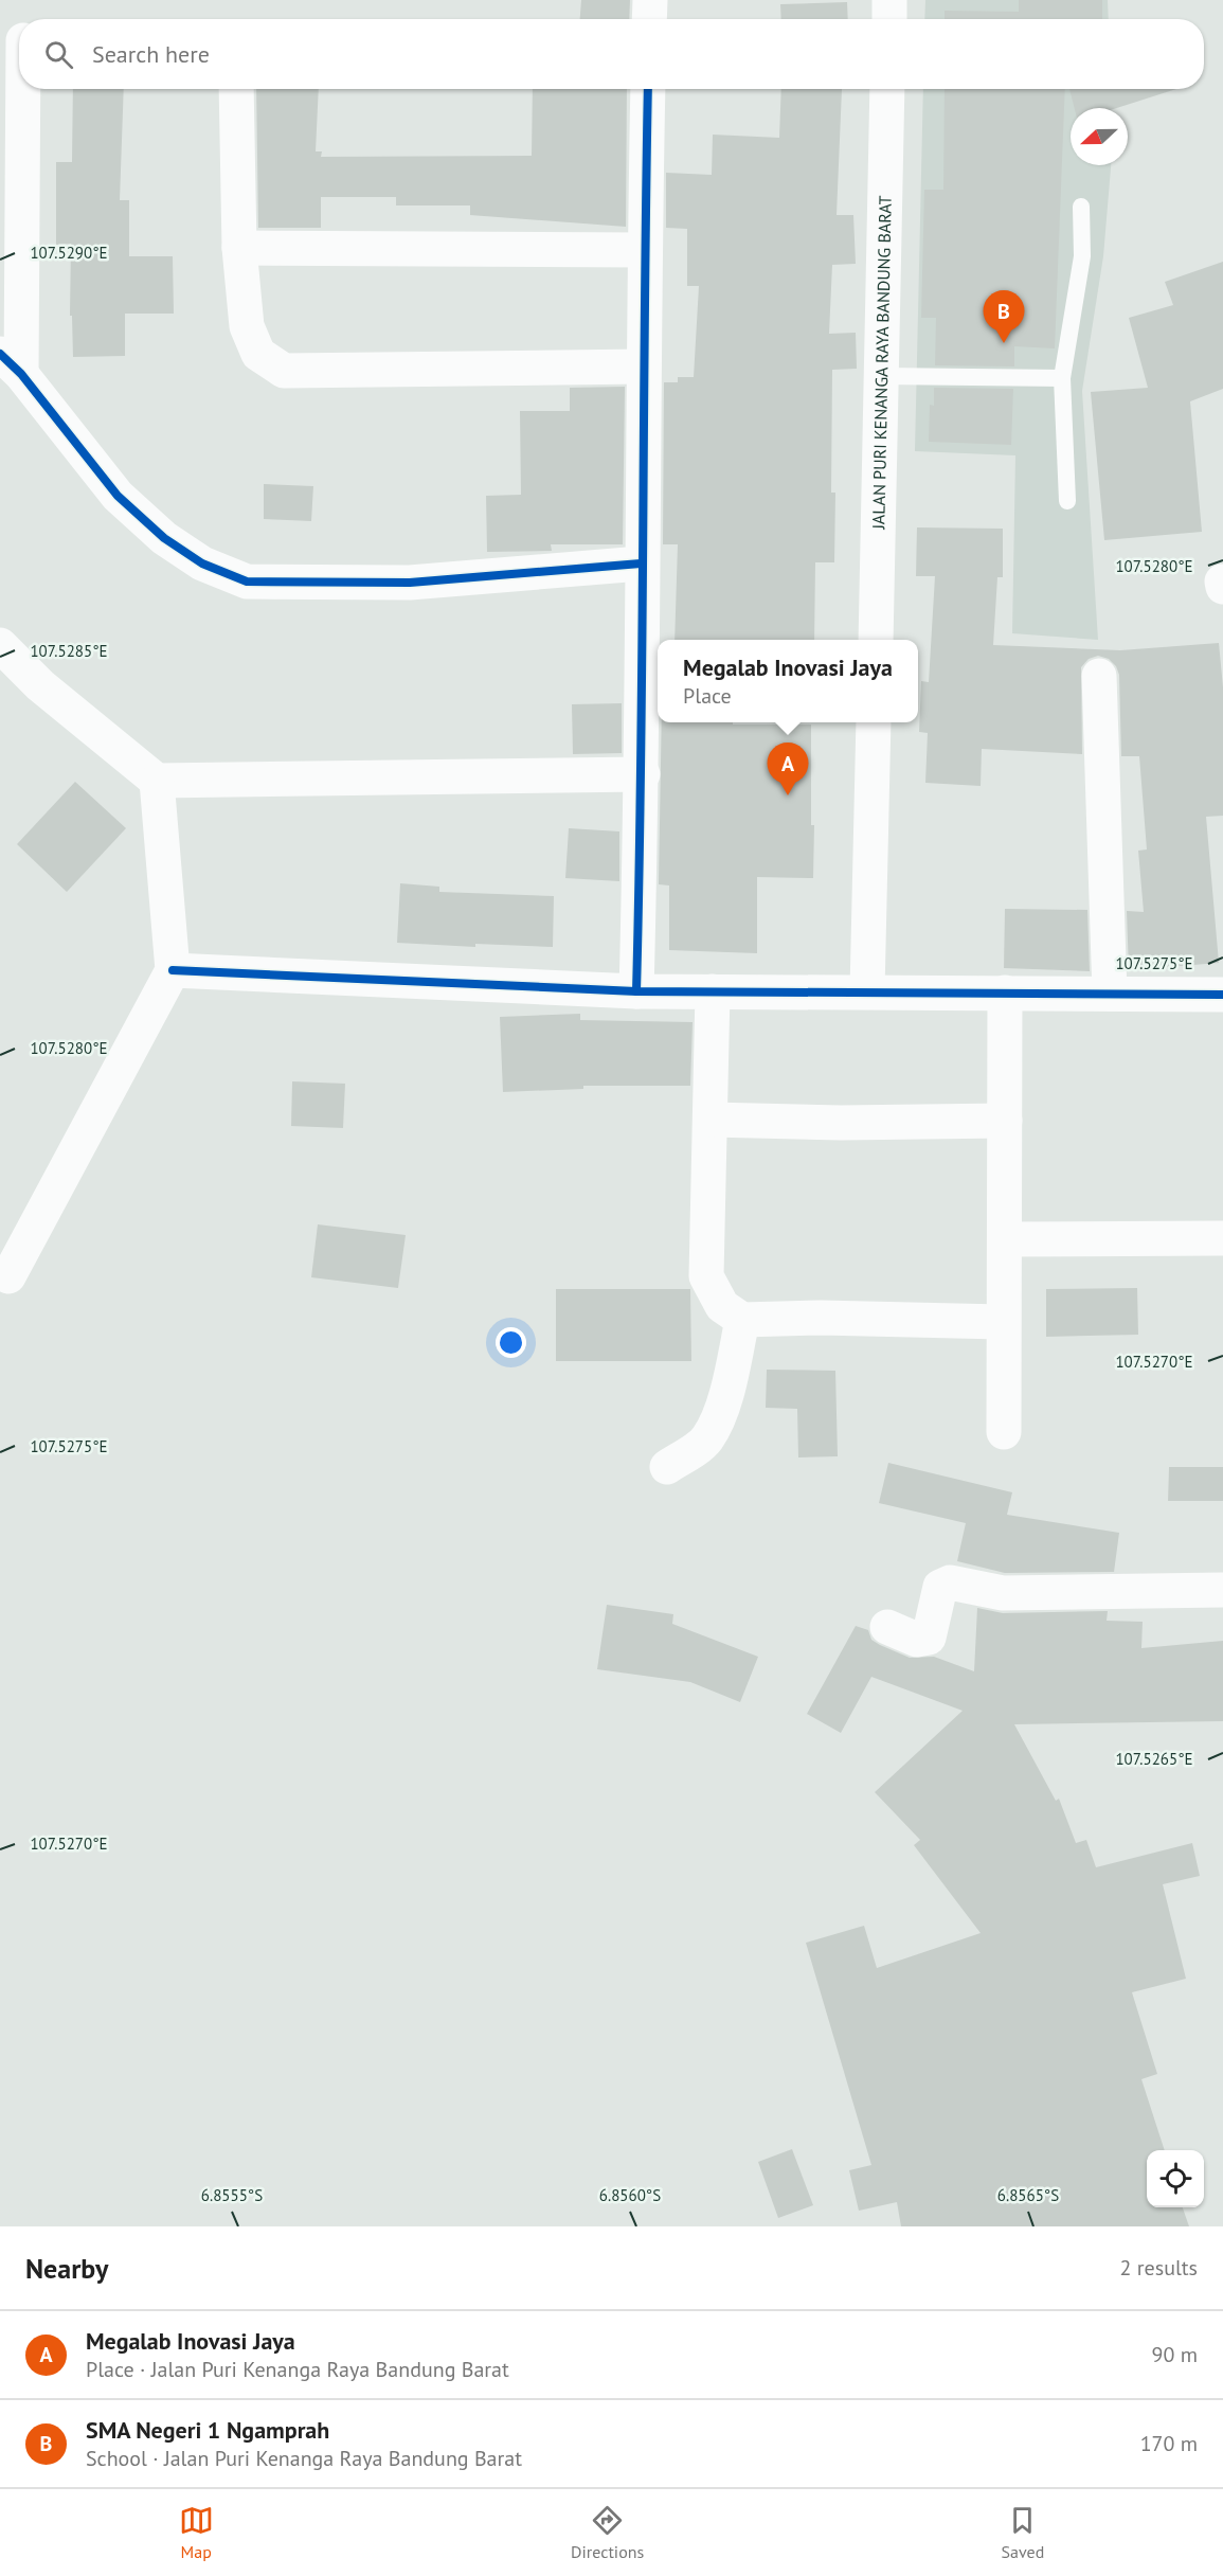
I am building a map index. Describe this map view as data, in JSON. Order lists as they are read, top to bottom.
{
  "streets": {
    "street": ["JALAN PURI KENANGA RAYA BANDUNG BARAT"]
  },
  "north": "left",
  "page": {
    "search": "Search here",
    "pins": ["B", "A"],
    "popup": ["Megalab Inovasi Jaya", "Place"],
    "heading": ["Nearby", "2 results"],
    "list": [
      {
        "mark": "A",
        "name": "Megalab Inovasi Jaya",
        "note": "Place · Jalan Puri Kenanga Raya Bandung Barat",
        "value": "90 m"
      },
      {
        "mark": "B",
        "name": "SMA Negeri 1 Ngamprah",
        "note": "School · Jalan Puri Kenanga Raya Bandung Barat",
        "value": "170 m"
      }
    ],
    "nav": ["Map", "Directions", "Saved"]
  },
  "coordinates": [
    "107.5290°E",
    "107.5280°E",
    "107.5285°E",
    "107.5275°E",
    "107.5270°E",
    "107.5265°E",
    "6.8555°S",
    "6.8560°S",
    "6.8565°S"
  ]
}
